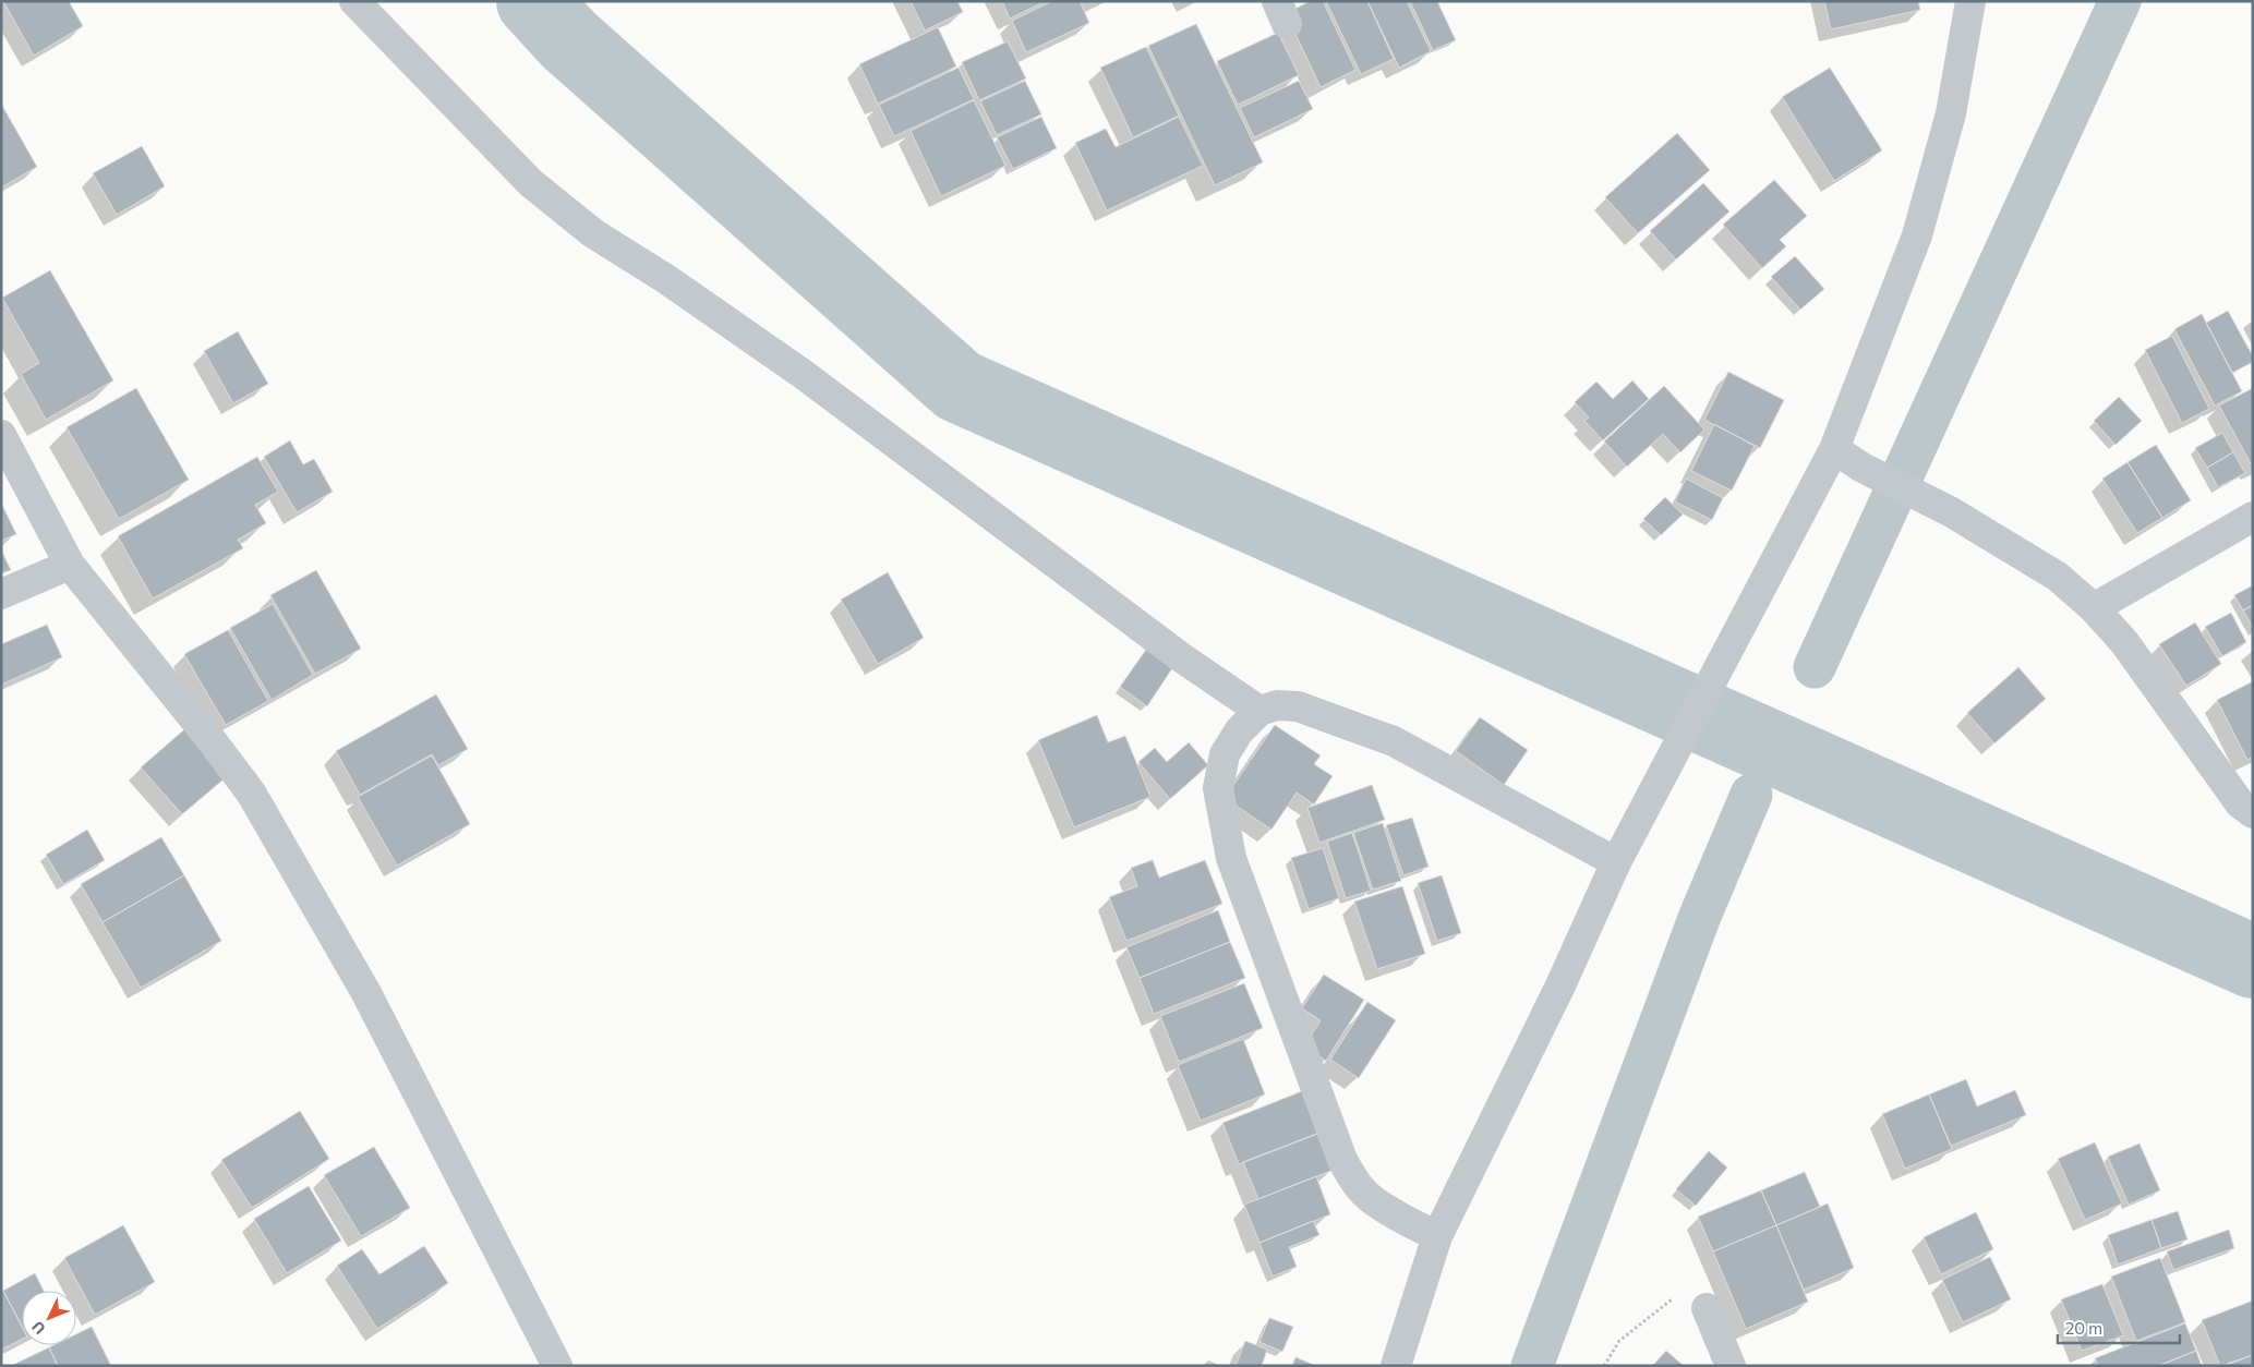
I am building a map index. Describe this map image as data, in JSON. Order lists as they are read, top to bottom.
{
  "scale_bar": "20 m",
  "north": "bottom left"
}
